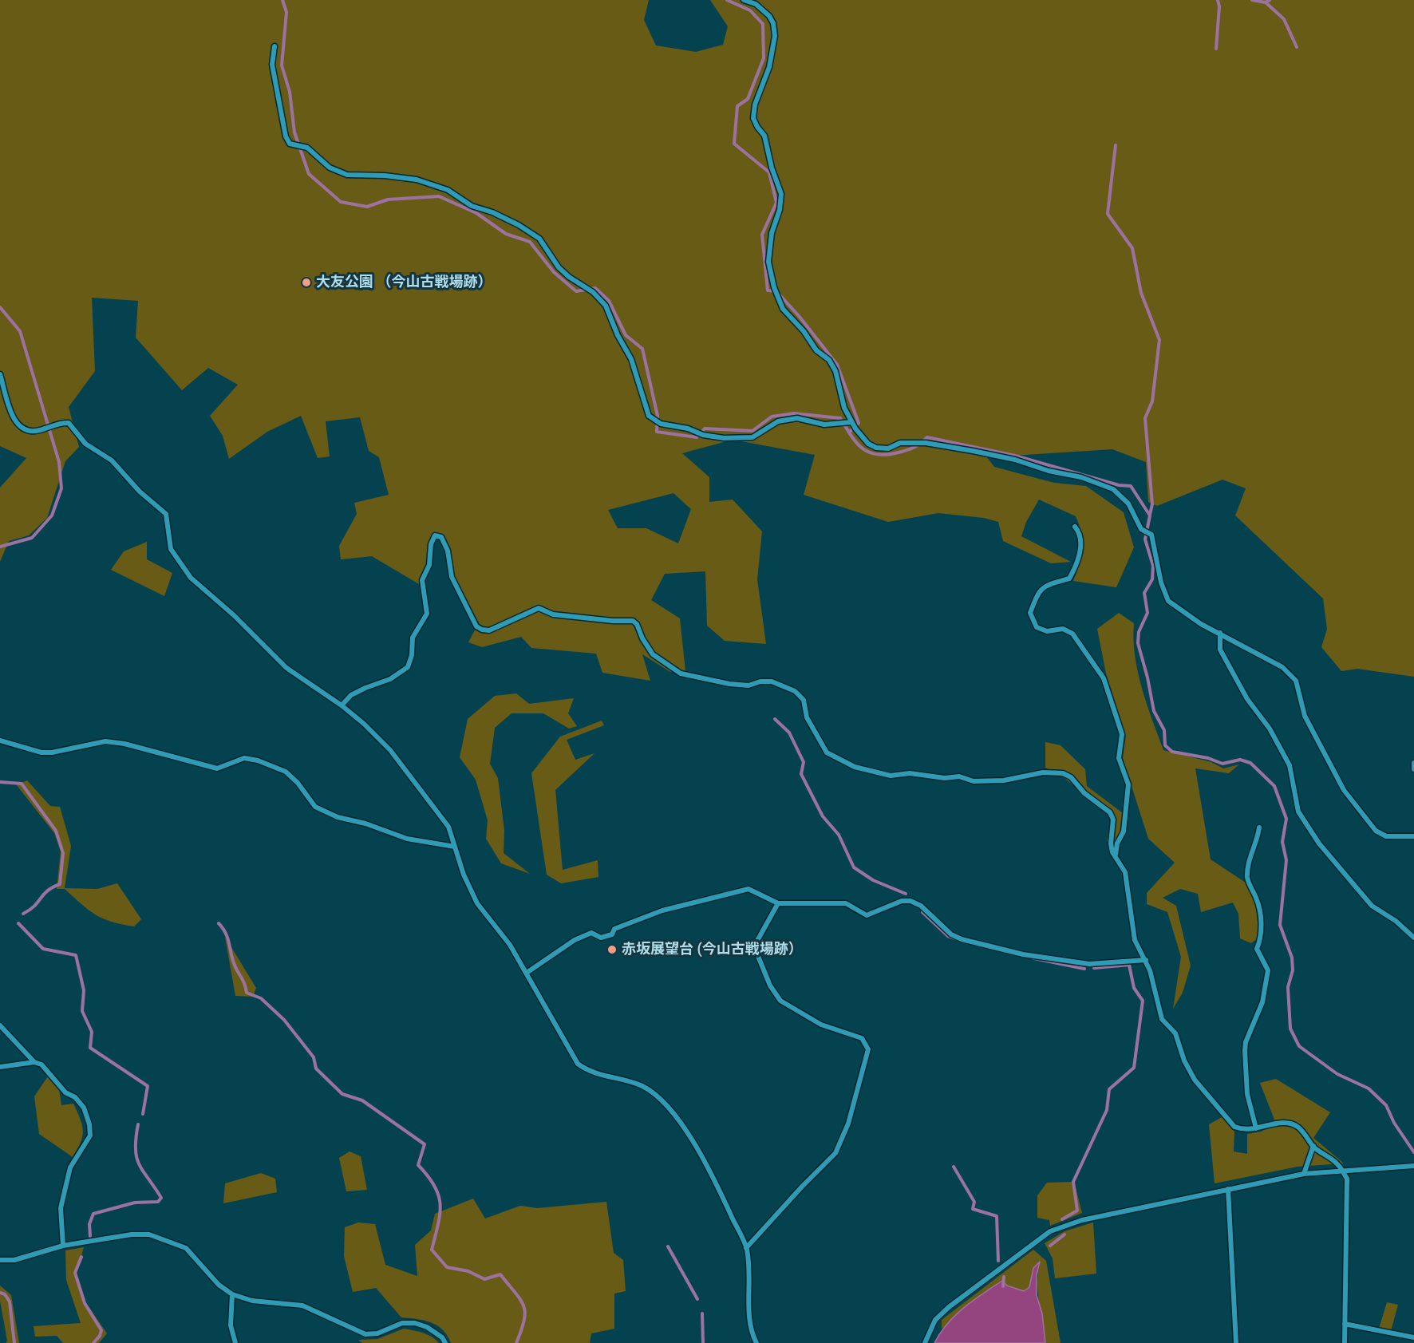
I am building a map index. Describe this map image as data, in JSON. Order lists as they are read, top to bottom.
{
  "places": ["大友公園 （今山古戦場跡）", "赤坂展望台 (今山古戦場跡）"]
}
